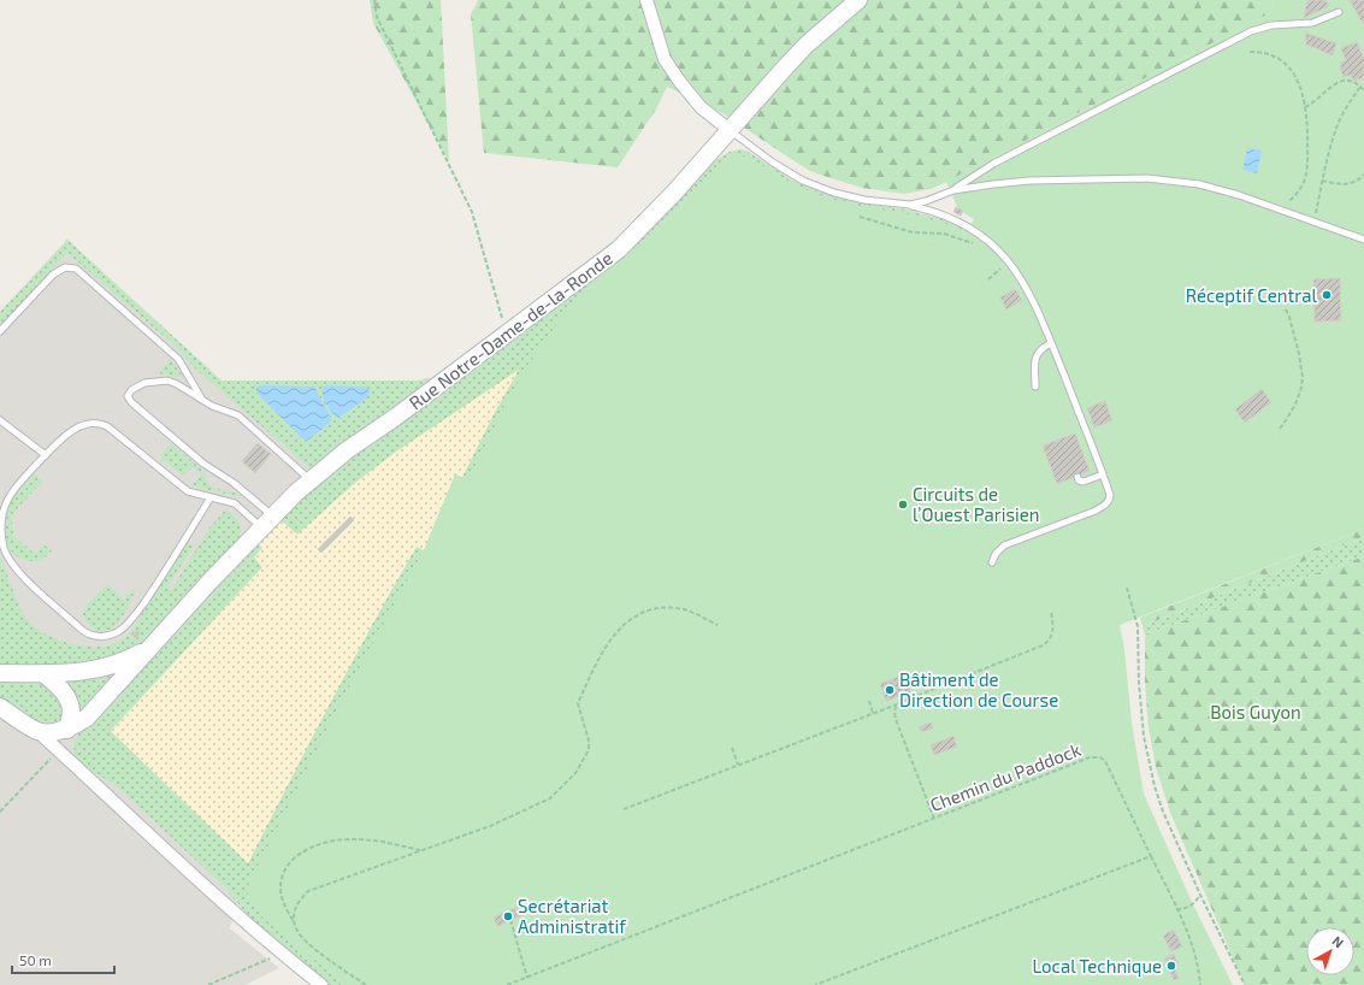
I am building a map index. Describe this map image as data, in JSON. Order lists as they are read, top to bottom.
{
  "streets": {
    "main road": ["Rue Notre-Dame-de-la-Ronde"],
    "path": ["Chemin du Paddock"]
  },
  "parks": ["Bois Guyon"],
  "places": [
    "Réceptif Central",
    "Circuits de l’Ouest Parisien",
    "Bâtiment de Direction de Course",
    "Secrétariat Administratif",
    "Local Technique"
  ],
  "scale_bar": "50 m",
  "north": "top right"
}
